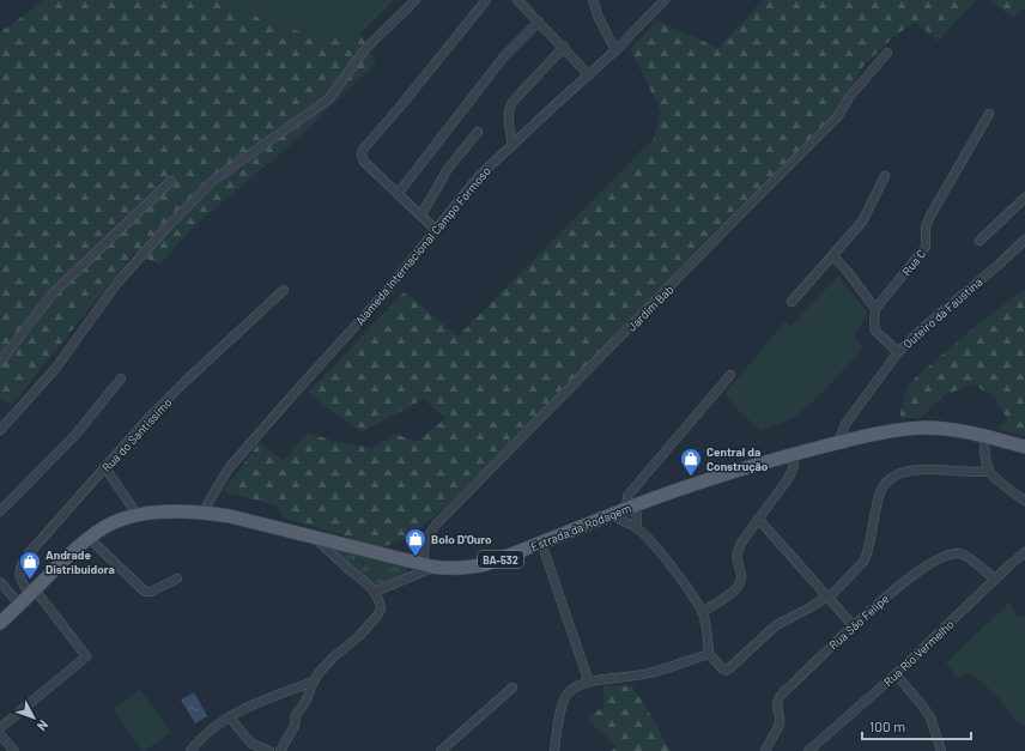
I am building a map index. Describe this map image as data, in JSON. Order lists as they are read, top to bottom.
{
  "streets": {
    "main road": ["Estrada da Rodagem", "BA-532"],
    "street": [
      "Alameda Internacional Campo Formoso",
      "Rua C",
      "Jardim Bab",
      "Outeiro da Faustina",
      "Rua do Santissimo",
      "Rua São Felipe",
      "Rua Rio Vermelho"
    ]
  },
  "crossings": [
    ["Alameda Internacional Campo Formoso", "Estrada da Rodagem"],
    ["Jardim Bab", "Estrada da Rodagem"],
    ["Outeiro da Faustina", "Estrada da Rodagem"],
    ["Rua do Santissimo", "Estrada da Rodagem"],
    ["Rua São Felipe", "Rua Rio Vermelho"]
  ],
  "places": {
    "shop": ["Central da Construção", "Bolo D'Ouro", "Andrade Distribuidora"]
  },
  "scale_bar": "100 m",
  "north": "bottom right"
}
